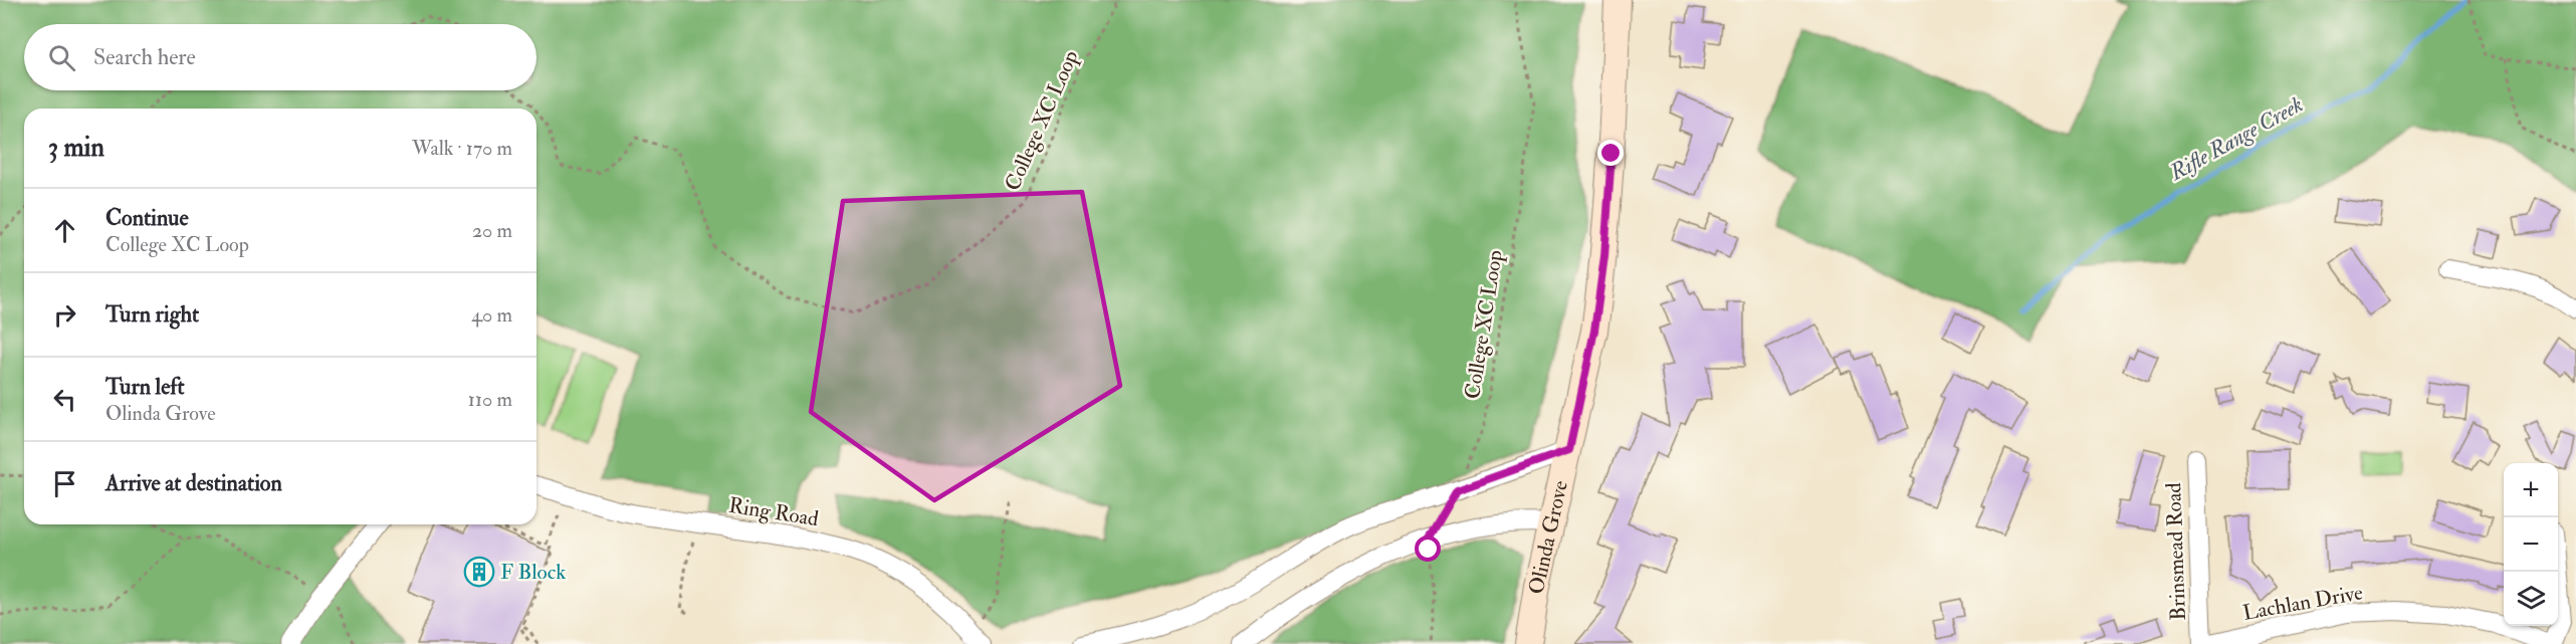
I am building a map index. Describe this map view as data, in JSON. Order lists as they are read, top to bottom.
{
  "streets": {
    "main road": ["Olinda Grove"],
    "street": ["Ring Road", "Brinsmead Road", "Lachlan Drive"],
    "path": ["College XC Loop"]
  },
  "crossings": [
    ["Brinsmead Road", "Lachlan Drive"]
  ],
  "water": ["Rifle Range Creek"],
  "places": {
    "building": ["F Block"]
  },
  "page": {
    "search": "Search here",
    "heading": ["3 min", "Walk · 170 m"],
    "list": [
      ["Continue", "College XC Loop", "20 m"],
      ["Turn right", "40 m"],
      ["Turn left", "Olinda Grove", "110 m"],
      "Arrive at destination"
    ],
    "map_buttons": ["+", "−"]
  }
}
